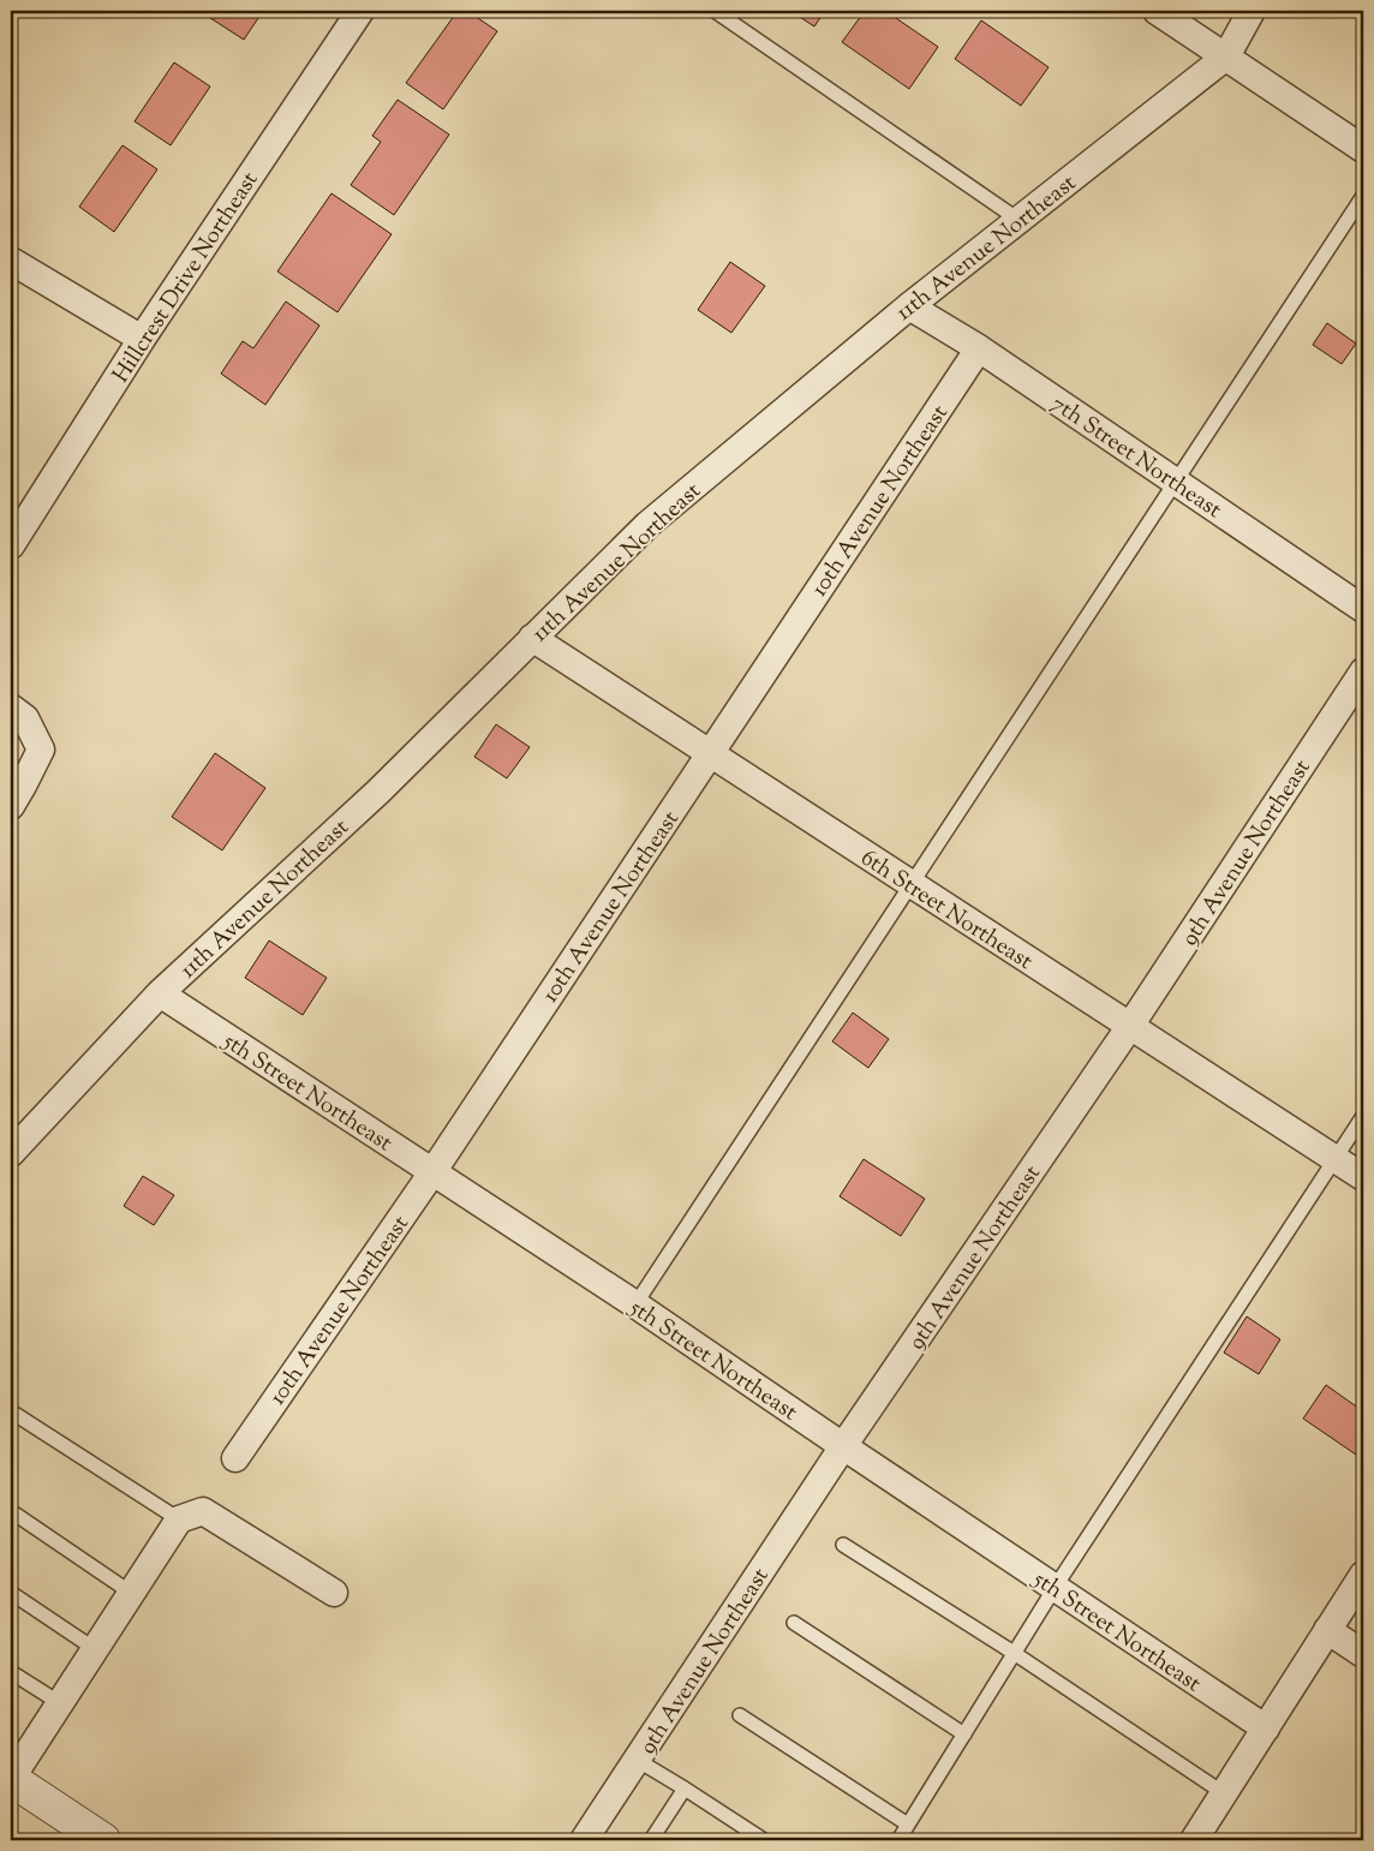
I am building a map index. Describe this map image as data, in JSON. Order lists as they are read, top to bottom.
{
  "streets": {
    "street": [
      "11th Avenue Northeast",
      "Hillcrest Drive Northeast",
      "7th Street Northeast",
      "10th Avenue Northeast",
      "9th Avenue Northeast",
      "6th Street Northeast",
      "5th Street Northeast"
    ]
  },
  "crossings": [
    ["11th Avenue Northeast", "7th Street Northeast"],
    ["11th Avenue Northeast", "6th Street Northeast"],
    ["11th Avenue Northeast", "5th Street Northeast"],
    ["7th Street Northeast", "10th Avenue Northeast"],
    ["10th Avenue Northeast", "6th Street Northeast"],
    ["10th Avenue Northeast", "5th Street Northeast"],
    ["9th Avenue Northeast", "6th Street Northeast"],
    ["9th Avenue Northeast", "5th Street Northeast"]
  ]
}
